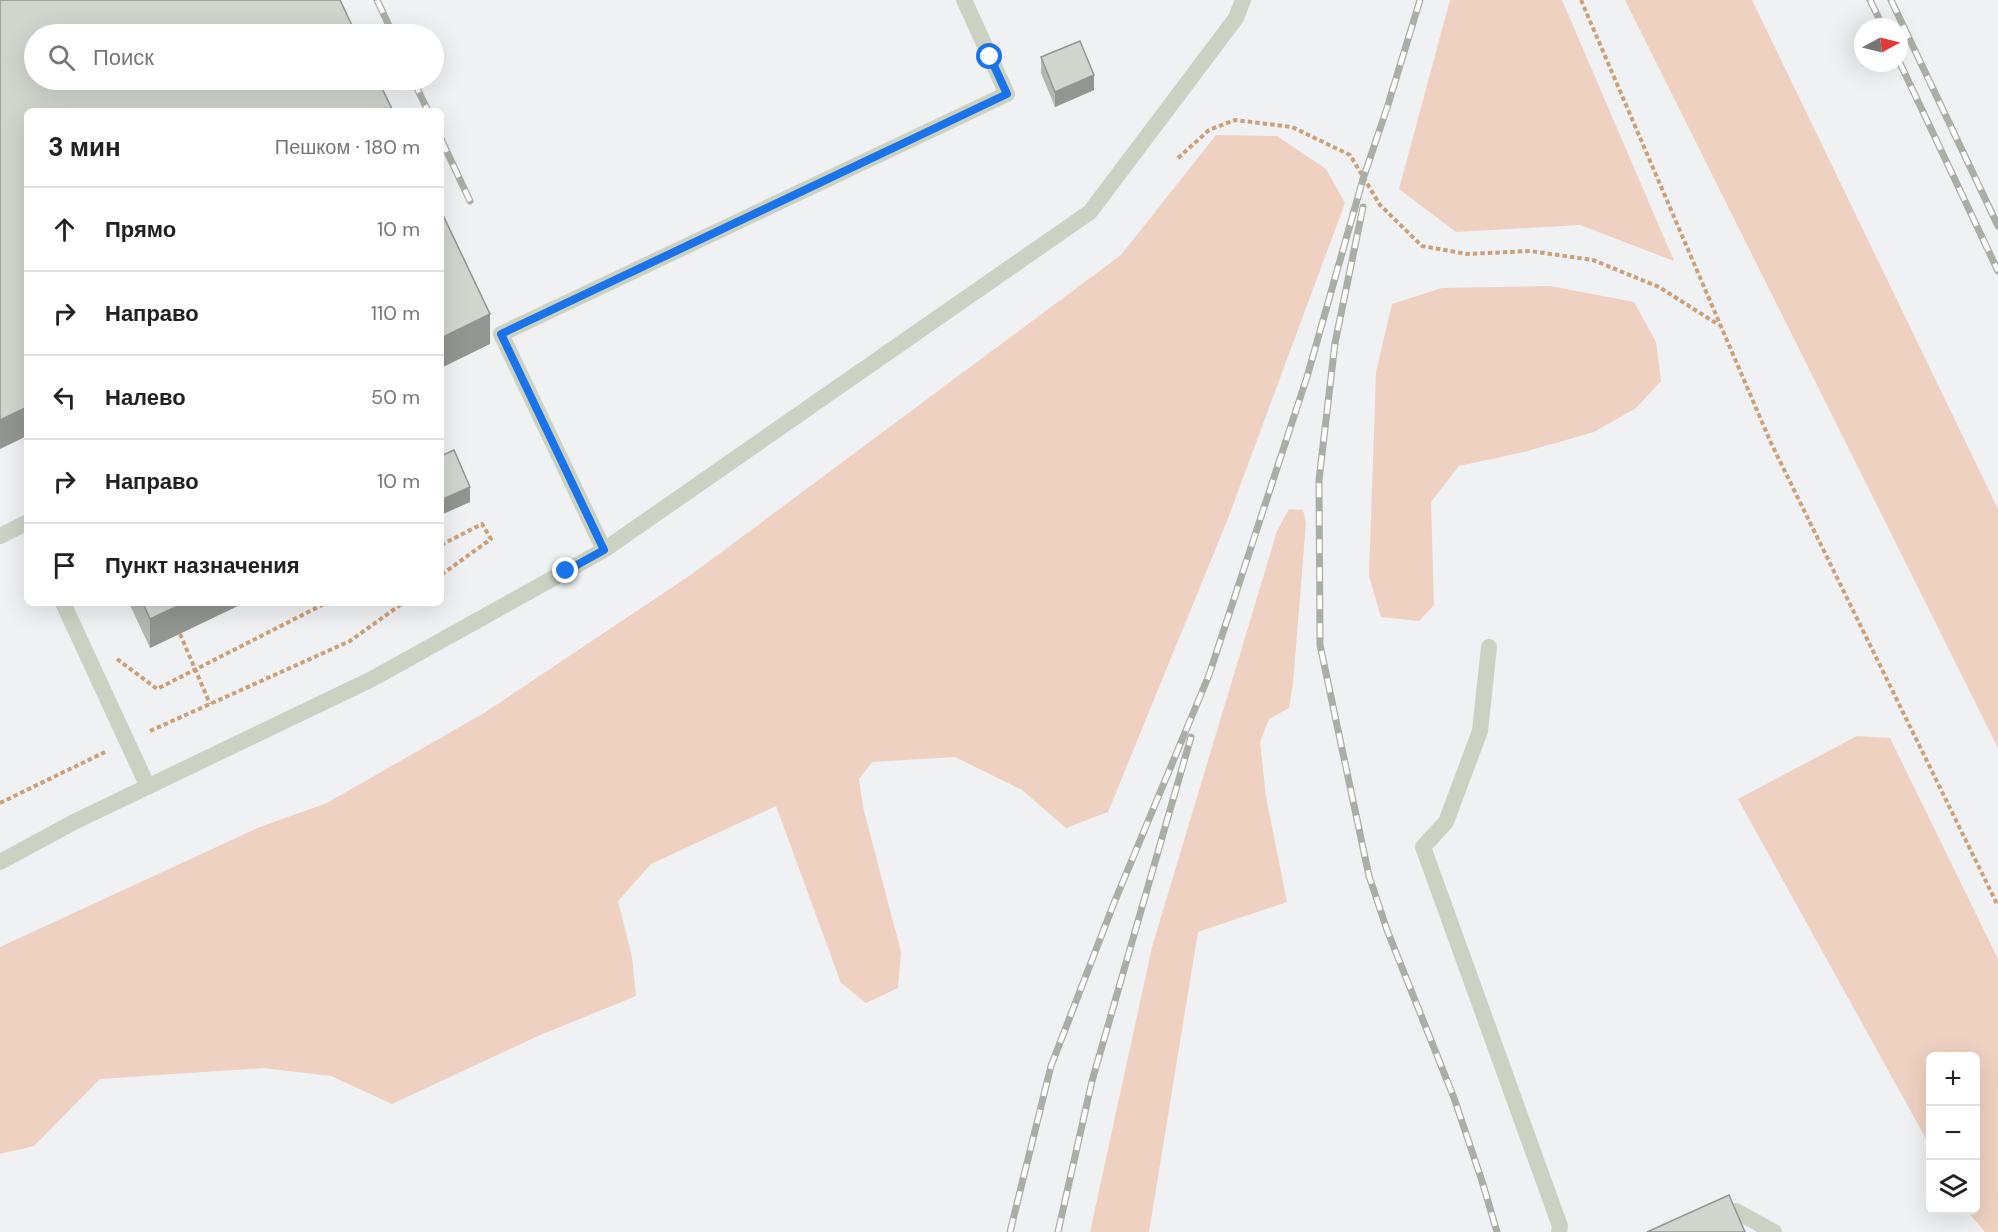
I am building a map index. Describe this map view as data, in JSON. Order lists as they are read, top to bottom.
{
  "north": "right",
  "page": {
    "search": "Поиск",
    "heading": ["3 мин", "Пешком · 180 m"],
    "list": [
      ["Прямо", "10 m"],
      ["Направо", "110 m"],
      ["Налево", "50 m"],
      ["Направо", "10 m"],
      "Пункт назначения"
    ],
    "map_buttons": ["+", "−"]
  }
}
